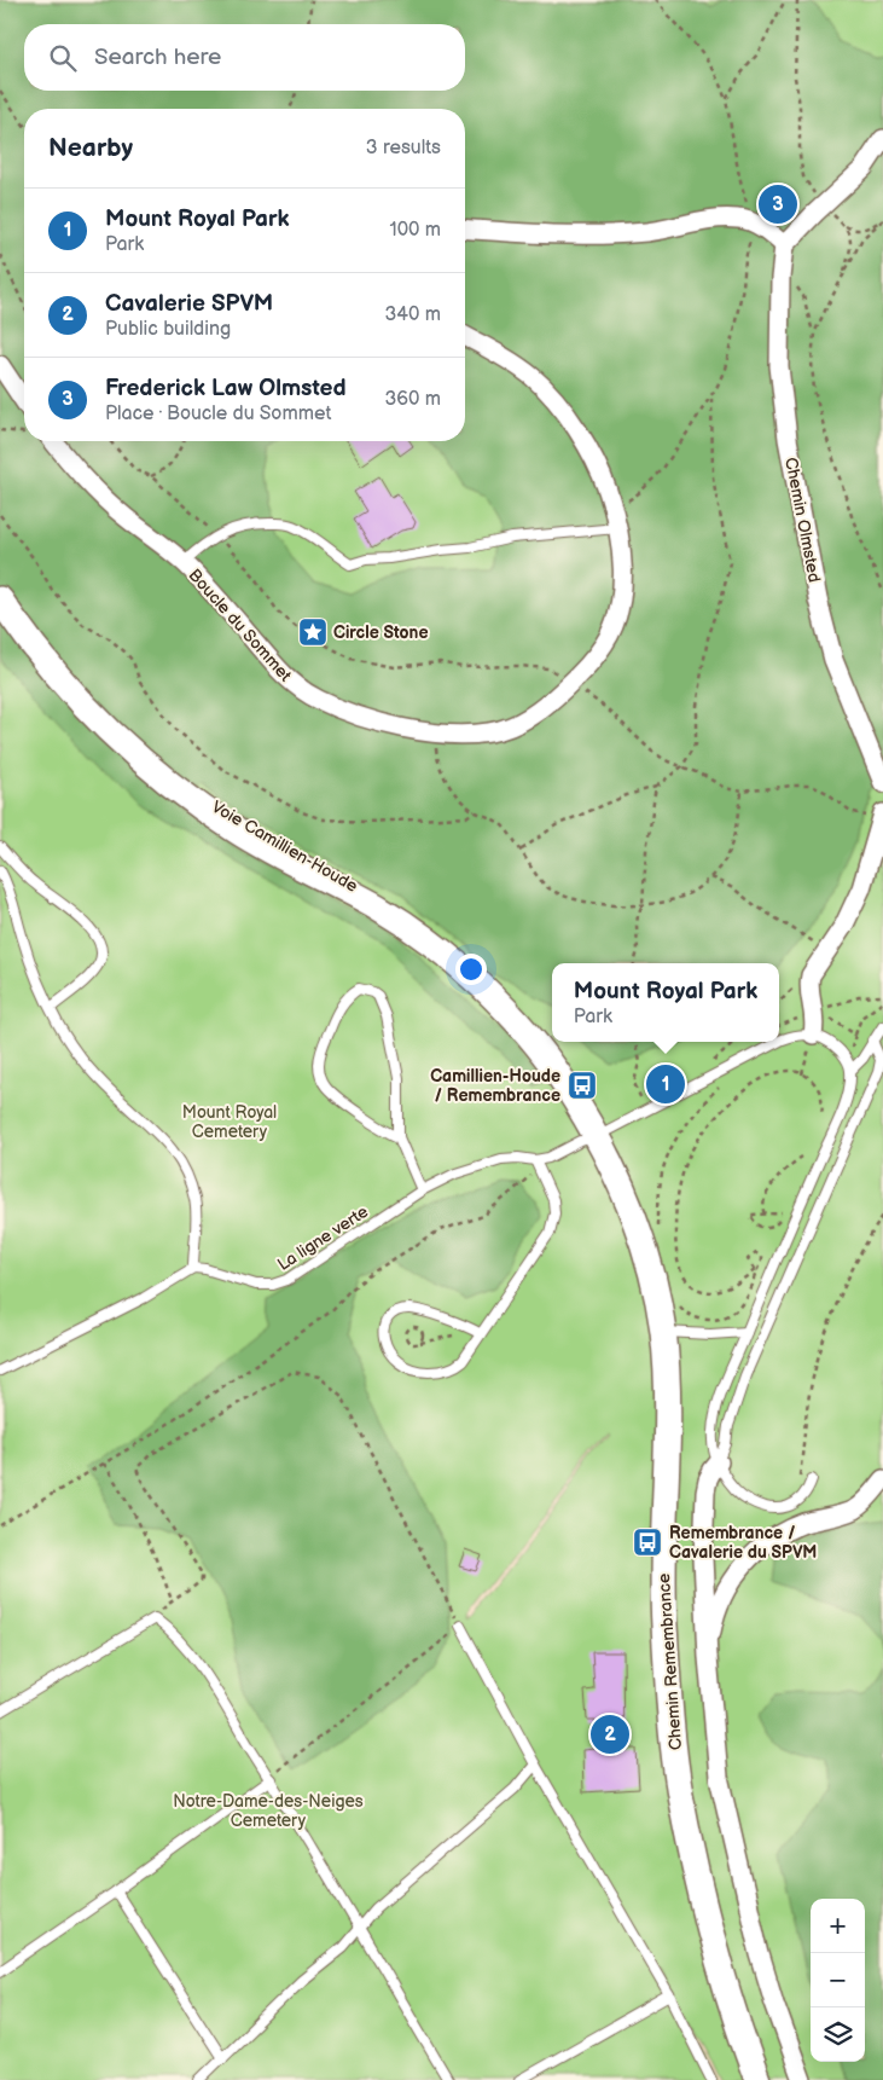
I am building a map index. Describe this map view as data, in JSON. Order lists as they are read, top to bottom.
{
  "streets": {
    "street": [
      "Chemin Olmsted",
      "Boucle du Sommet",
      "Voie Camillien-Houde",
      "Chemin Remembrance"
    ],
    "lane": ["La ligne verte"]
  },
  "crossings": [
    ["Voie Camillien-Houde", "La ligne verte"],
    ["Voie Camillien-Houde", "Chemin Remembrance"],
    ["La ligne verte", "Chemin Remembrance"]
  ],
  "parks": ["Mount Royal Cemetery", "Notre-Dame-des-Neiges Cemetery"],
  "places": {
    "place": ["Circle Stone"],
    "bus stop": ["Camillien-Houde / Remembrance", "Remembrance / Cavalerie du SPVM"]
  },
  "page": {
    "search": "Search here",
    "heading": ["Nearby", "3 results"],
    "pins": ["3", "1", "2"],
    "list": [
      {
        "mark": "1",
        "name": "Mount Royal Park",
        "note": "Park",
        "value": "100 m"
      },
      {
        "mark": "2",
        "name": "Cavalerie SPVM",
        "note": "Public building",
        "value": "340 m"
      },
      {
        "mark": "3",
        "name": "Frederick Law Olmsted",
        "note": "Place · Boucle du Sommet",
        "value": "360 m"
      }
    ],
    "popup": ["Mount Royal Park", "Park"],
    "map_buttons": ["+", "−"]
  }
}
